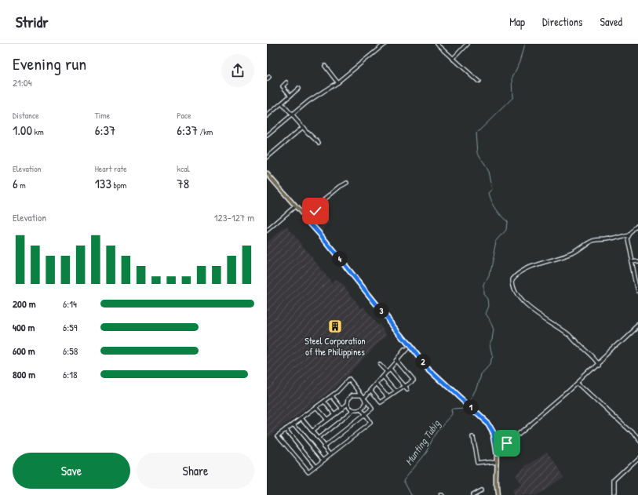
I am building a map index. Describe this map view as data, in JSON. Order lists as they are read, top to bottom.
{
  "water": ["Munting Tubig"],
  "places": {
    "building": ["Steel Corporation of the Philippines"]
  },
  "page": {
    "header": "Stridr",
    "nav": ["Map", "Directions", "Saved"],
    "heading": ["Evening run", "21:04"],
    "stats": [
      ["Distance", "1.00 km"],
      ["Time", "6:37"],
      ["Pace", "6:37 /km"],
      ["Elevation", "6 m"],
      ["Heart rate", "133 bpm"],
      ["kcal", "78"]
    ],
    "chart": ["Elevation", "123–127 m"],
    "pins": [
      "4",
      "3",
      "2",
      "1"
    ],
    "list": [
      {
        "name": "200 m",
        "note": "6:14"
      },
      {
        "name": "400 m",
        "note": "6:59"
      },
      {
        "name": "600 m",
        "note": "6:58"
      },
      {
        "name": "800 m",
        "note": "6:18"
      }
    ],
    "buttons": ["Save", "Share"]
  }
}
